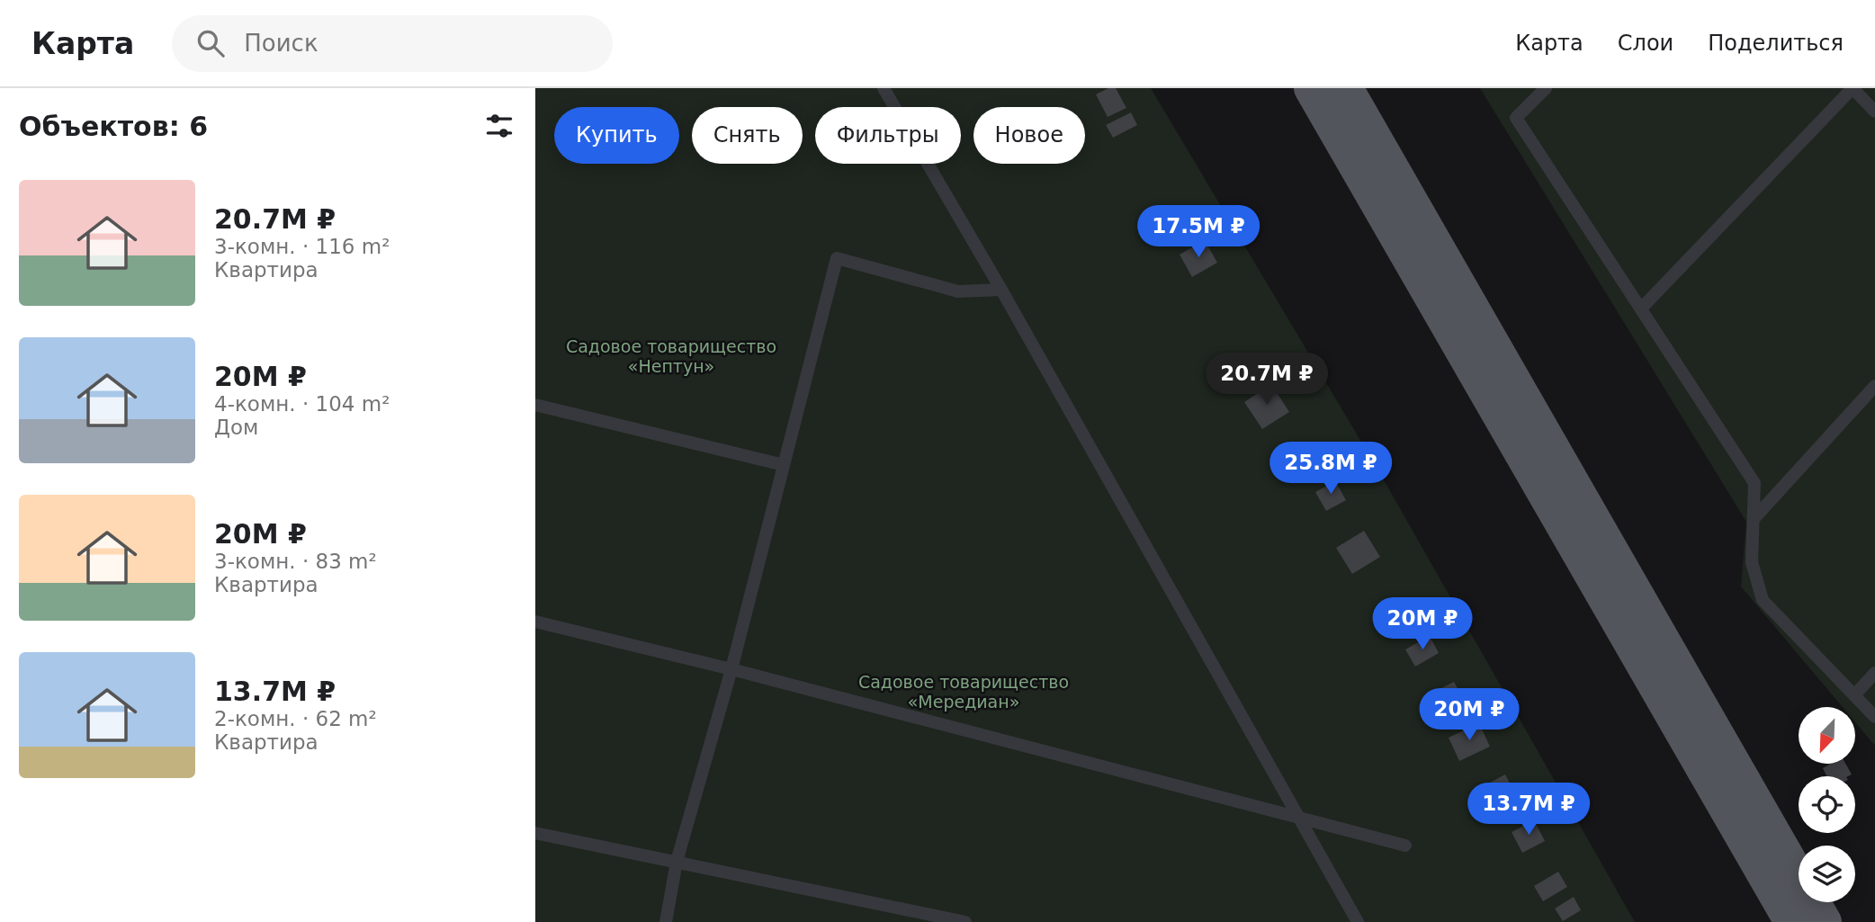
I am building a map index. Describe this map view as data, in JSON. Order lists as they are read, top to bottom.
{
  "parks": ["Садовое товарищество «Нептун»", "Садовое товарищество «Мередиан»"],
  "north": "bottom left",
  "page": {
    "header": "Карта",
    "search": "Поиск",
    "nav": ["Карта", "Слои", "Поделиться"],
    "heading": "Объектов: 6",
    "chip": [
      "Купить",
      "Снять",
      "Фильтры",
      "Новое"
    ],
    "list": [
      {
        "name": "20.7M ₽",
        "note": "3-комн. · 116 m² · Квартира"
      },
      {
        "name": "20M ₽",
        "note": "4-комн. · 104 m² · Дом"
      },
      {
        "name": "20M ₽",
        "note": "3-комн. · 83 m² · Квартира"
      },
      {
        "name": "13.7M ₽",
        "note": "2-комн. · 62 m² · Квартира"
      }
    ],
    "price": [
      "17.5M ₽",
      "20.7M ₽",
      "25.8M ₽",
      "20M ₽",
      "20M ₽",
      "13.7M ₽"
    ]
  }
}
